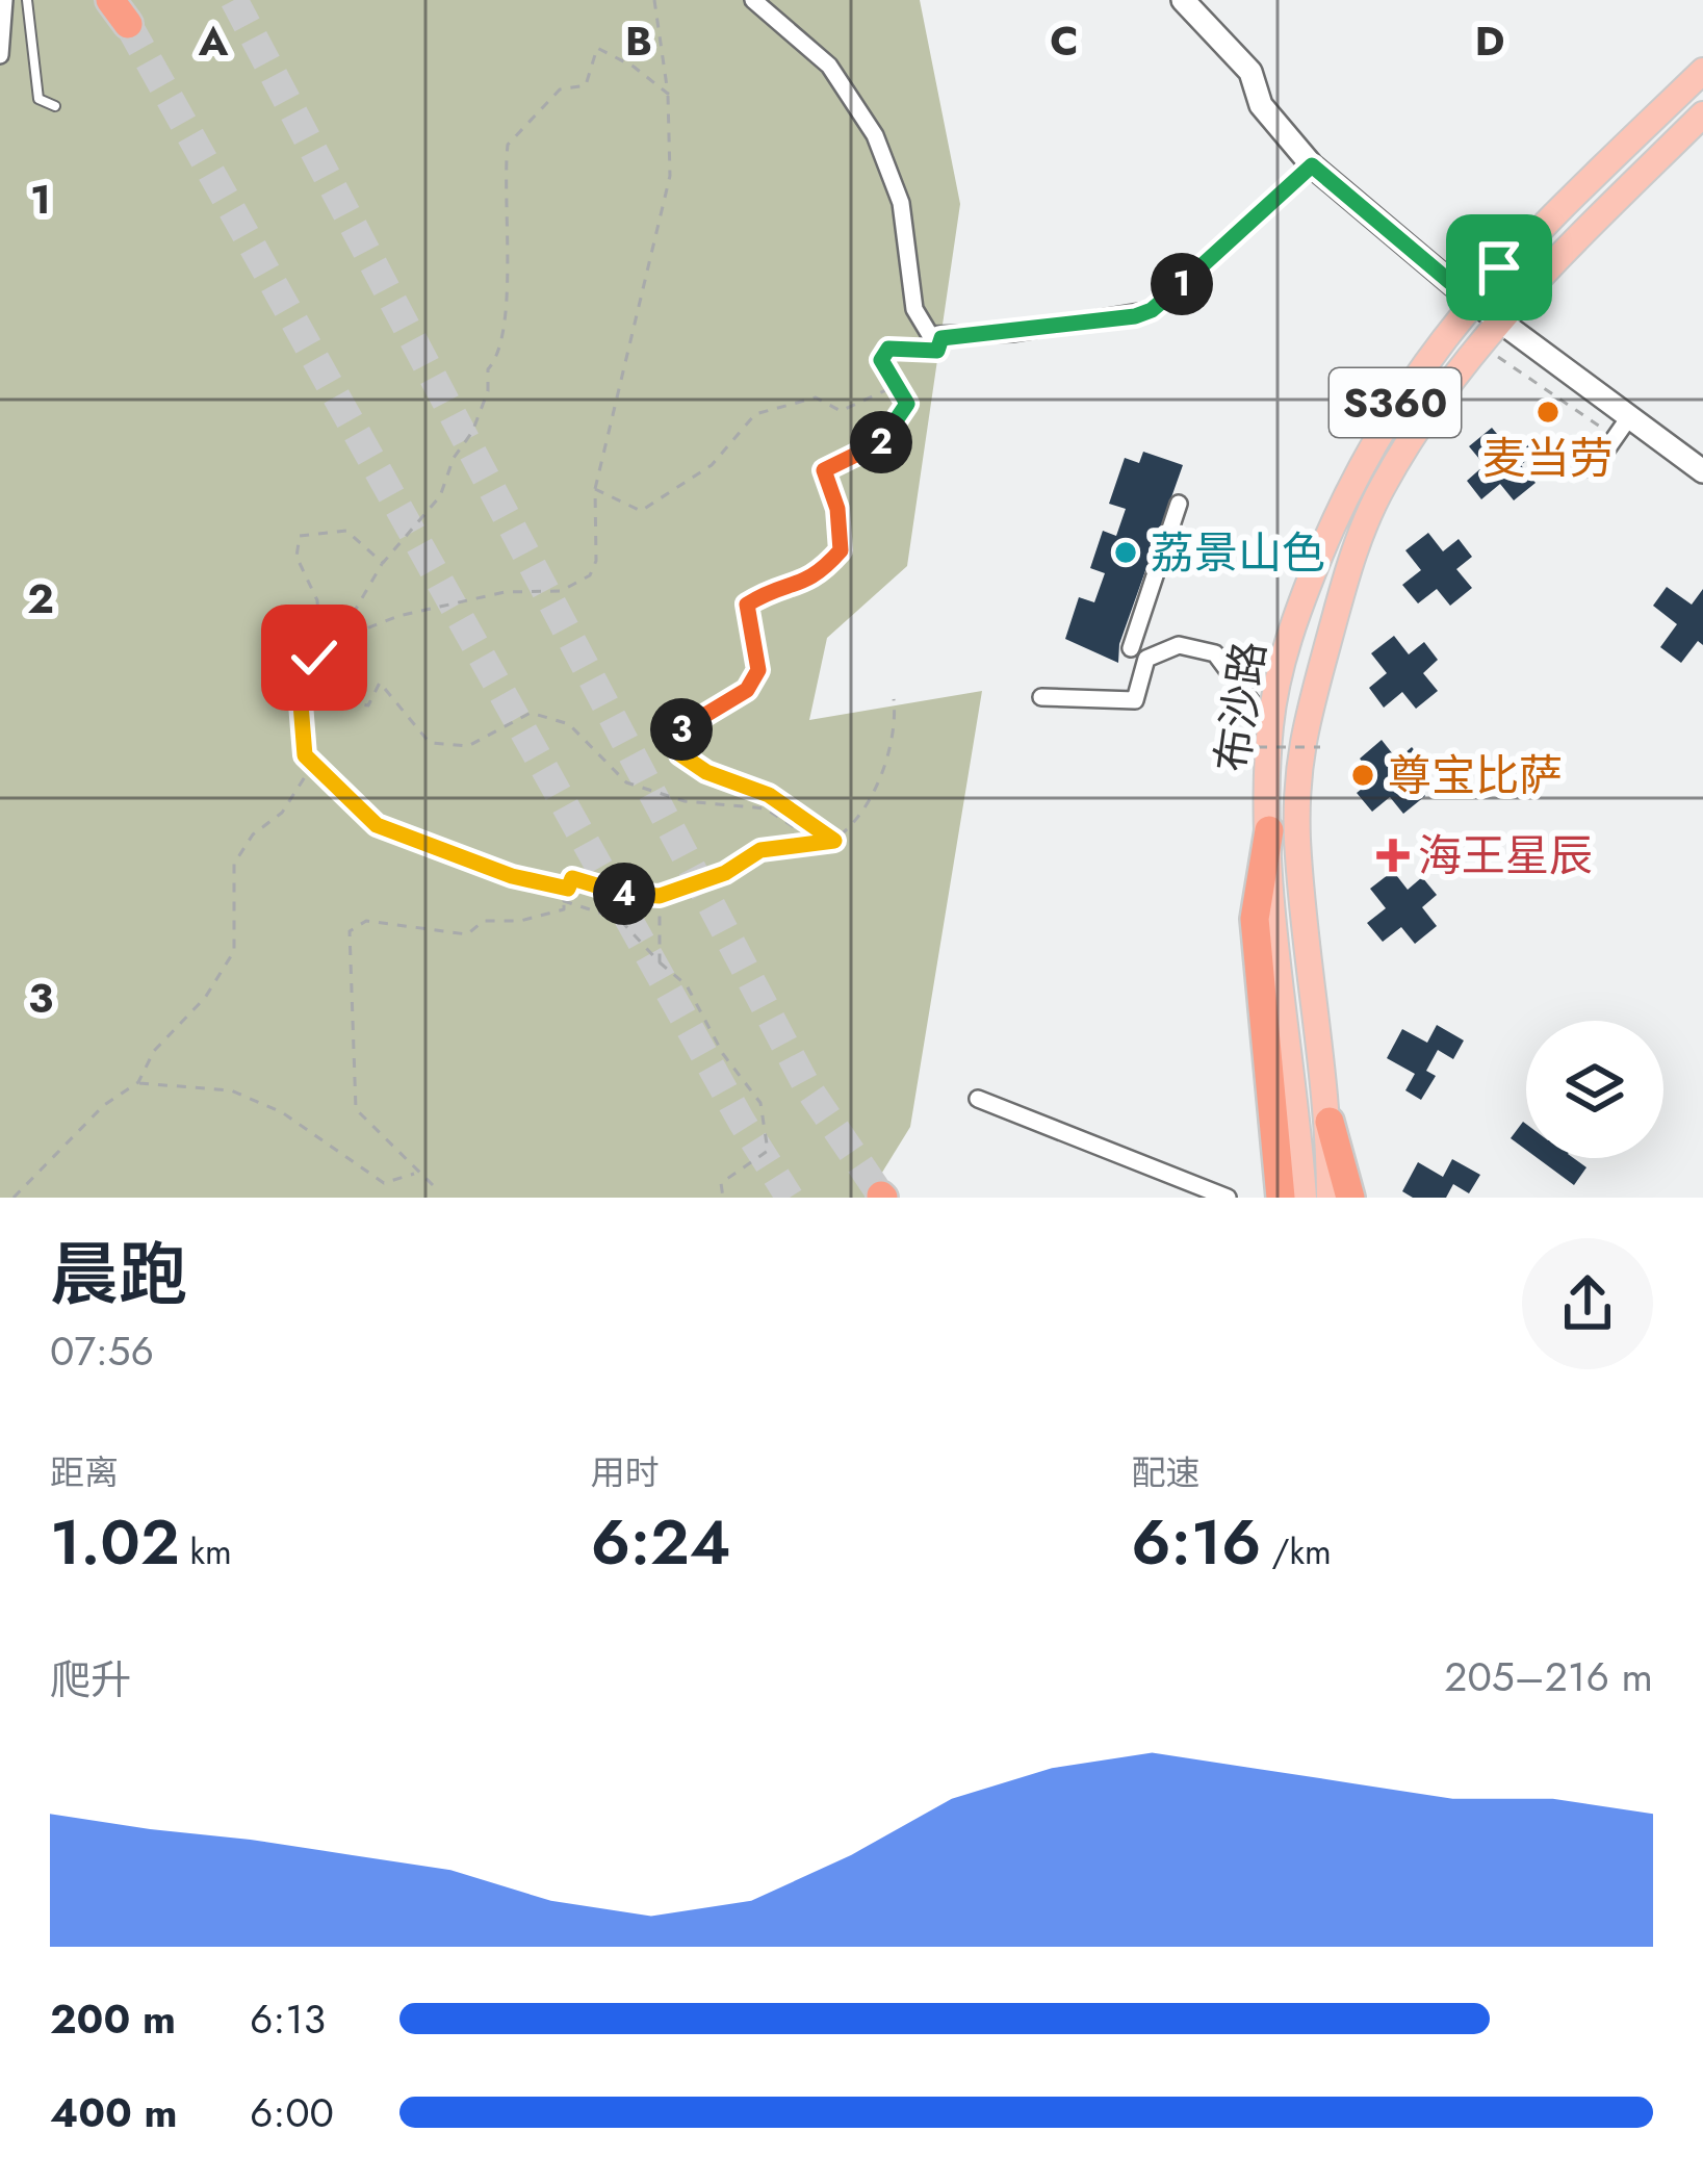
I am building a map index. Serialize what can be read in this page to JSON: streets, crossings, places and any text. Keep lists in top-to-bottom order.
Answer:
{
  "streets": {
    "main road": ["S360", "布沙路"]
  },
  "places": {
    "other": ["麦当劳", "荔景山色", "尊宝比萨"],
    "health": ["海王星辰"]
  },
  "page": {
    "pins": [
      "1",
      "2",
      "3",
      "4"
    ],
    "heading": ["晨跑", "07:56"],
    "stats": [
      ["距离", "1.02 km"],
      ["用时", "6:24"],
      ["配速", "6:16 /km"]
    ],
    "chart": ["爬升", "205–216 m"],
    "list": [
      {
        "name": "200 m",
        "note": "6:13"
      },
      {
        "name": "400 m",
        "note": "6:00"
      }
    ]
  },
  "grid": {
    "columns": [
      "A",
      "B",
      "C",
      "D"
    ],
    "rows": ["1", "2", "3"]
  }
}
